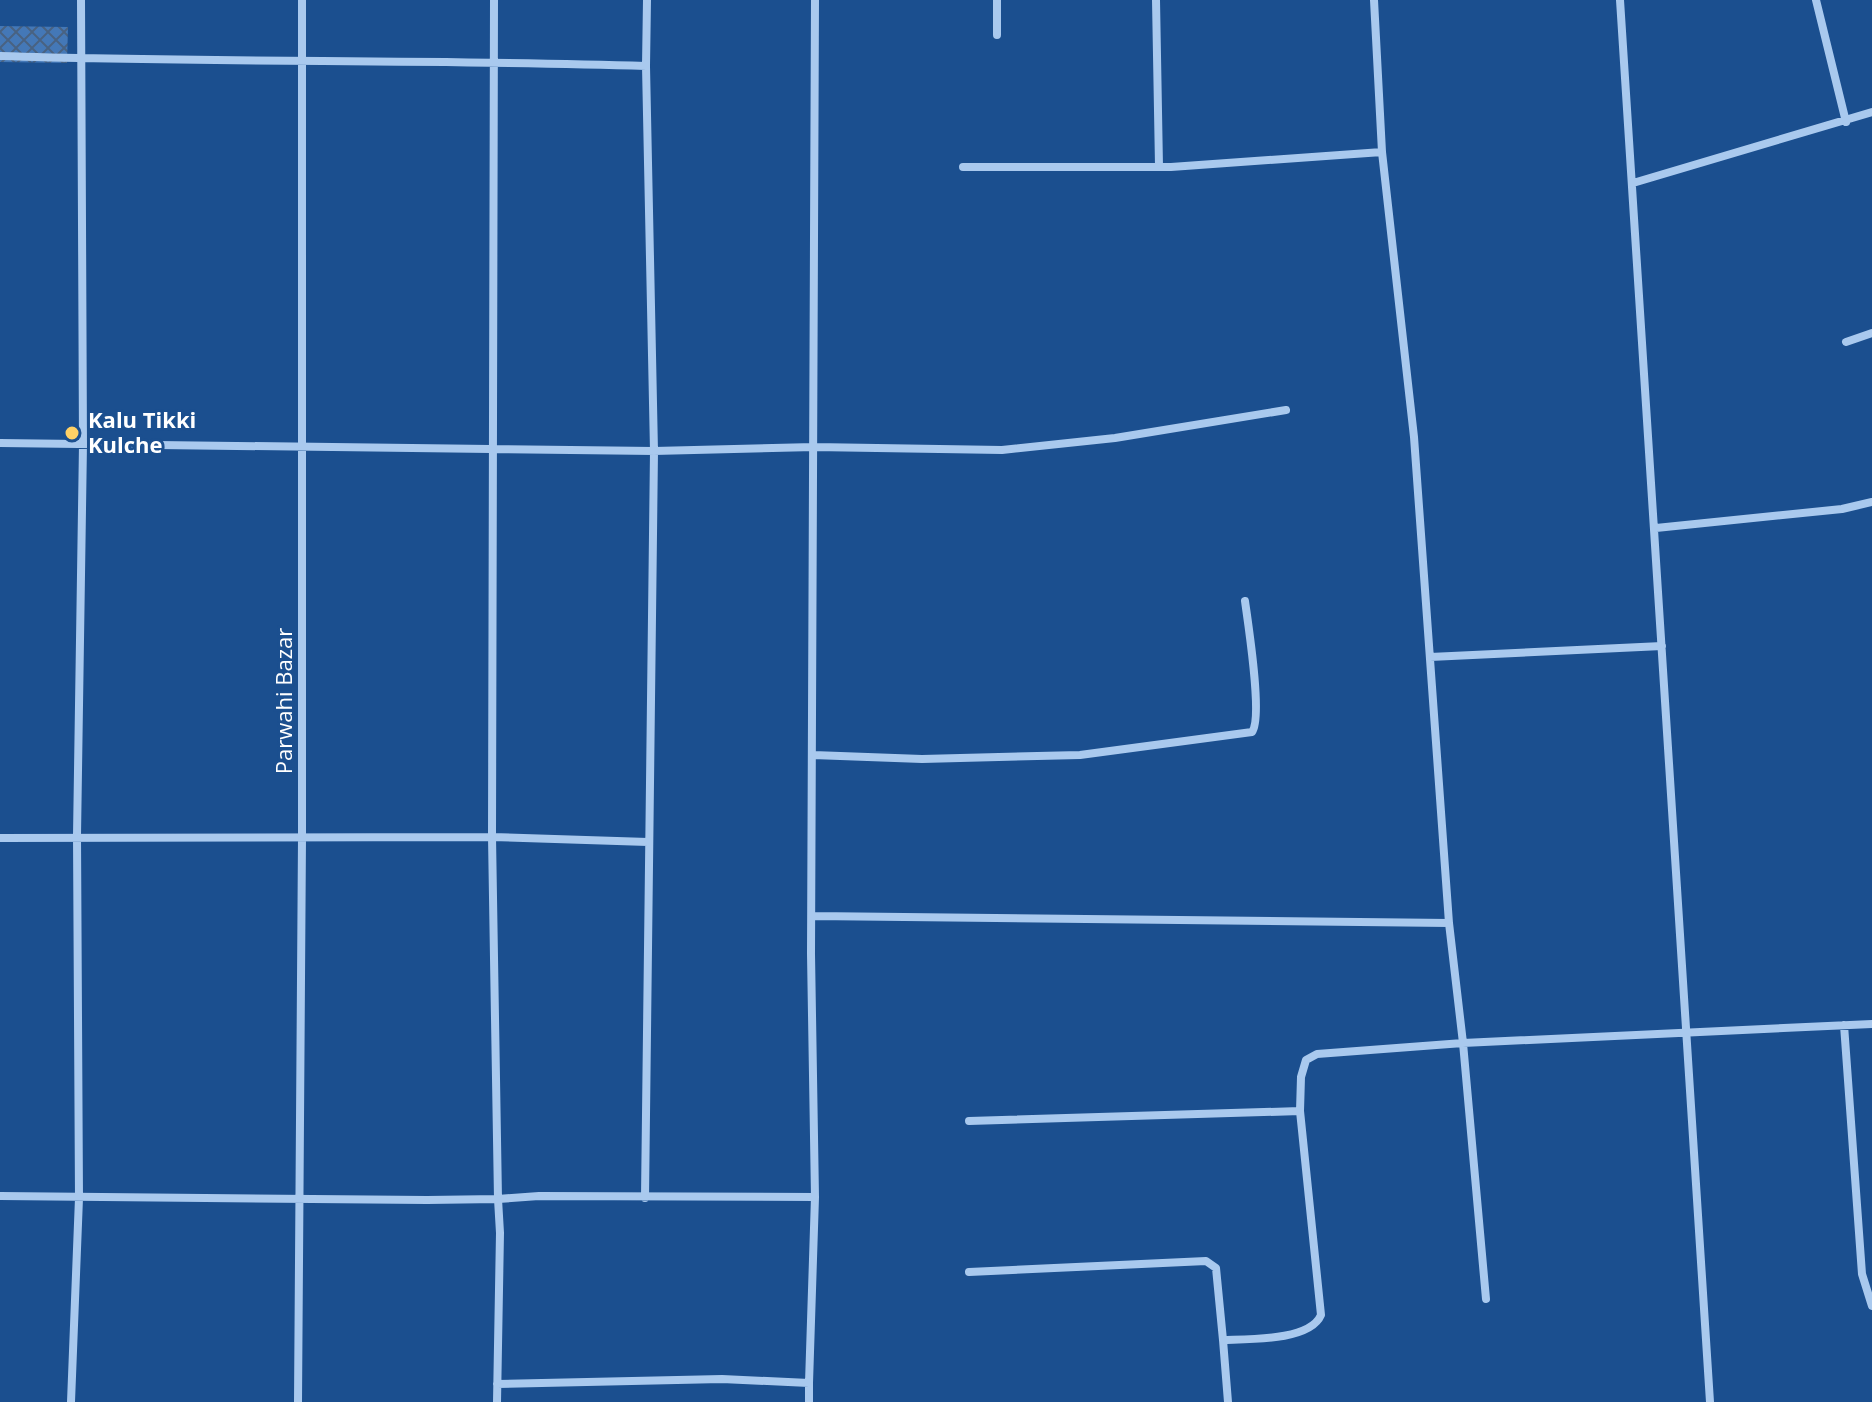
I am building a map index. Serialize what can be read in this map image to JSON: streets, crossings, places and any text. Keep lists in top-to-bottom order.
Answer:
{
  "streets": {
    "street": ["Parwahi Bazar"]
  },
  "places": ["Kalu Tikki Kulche"]
}
